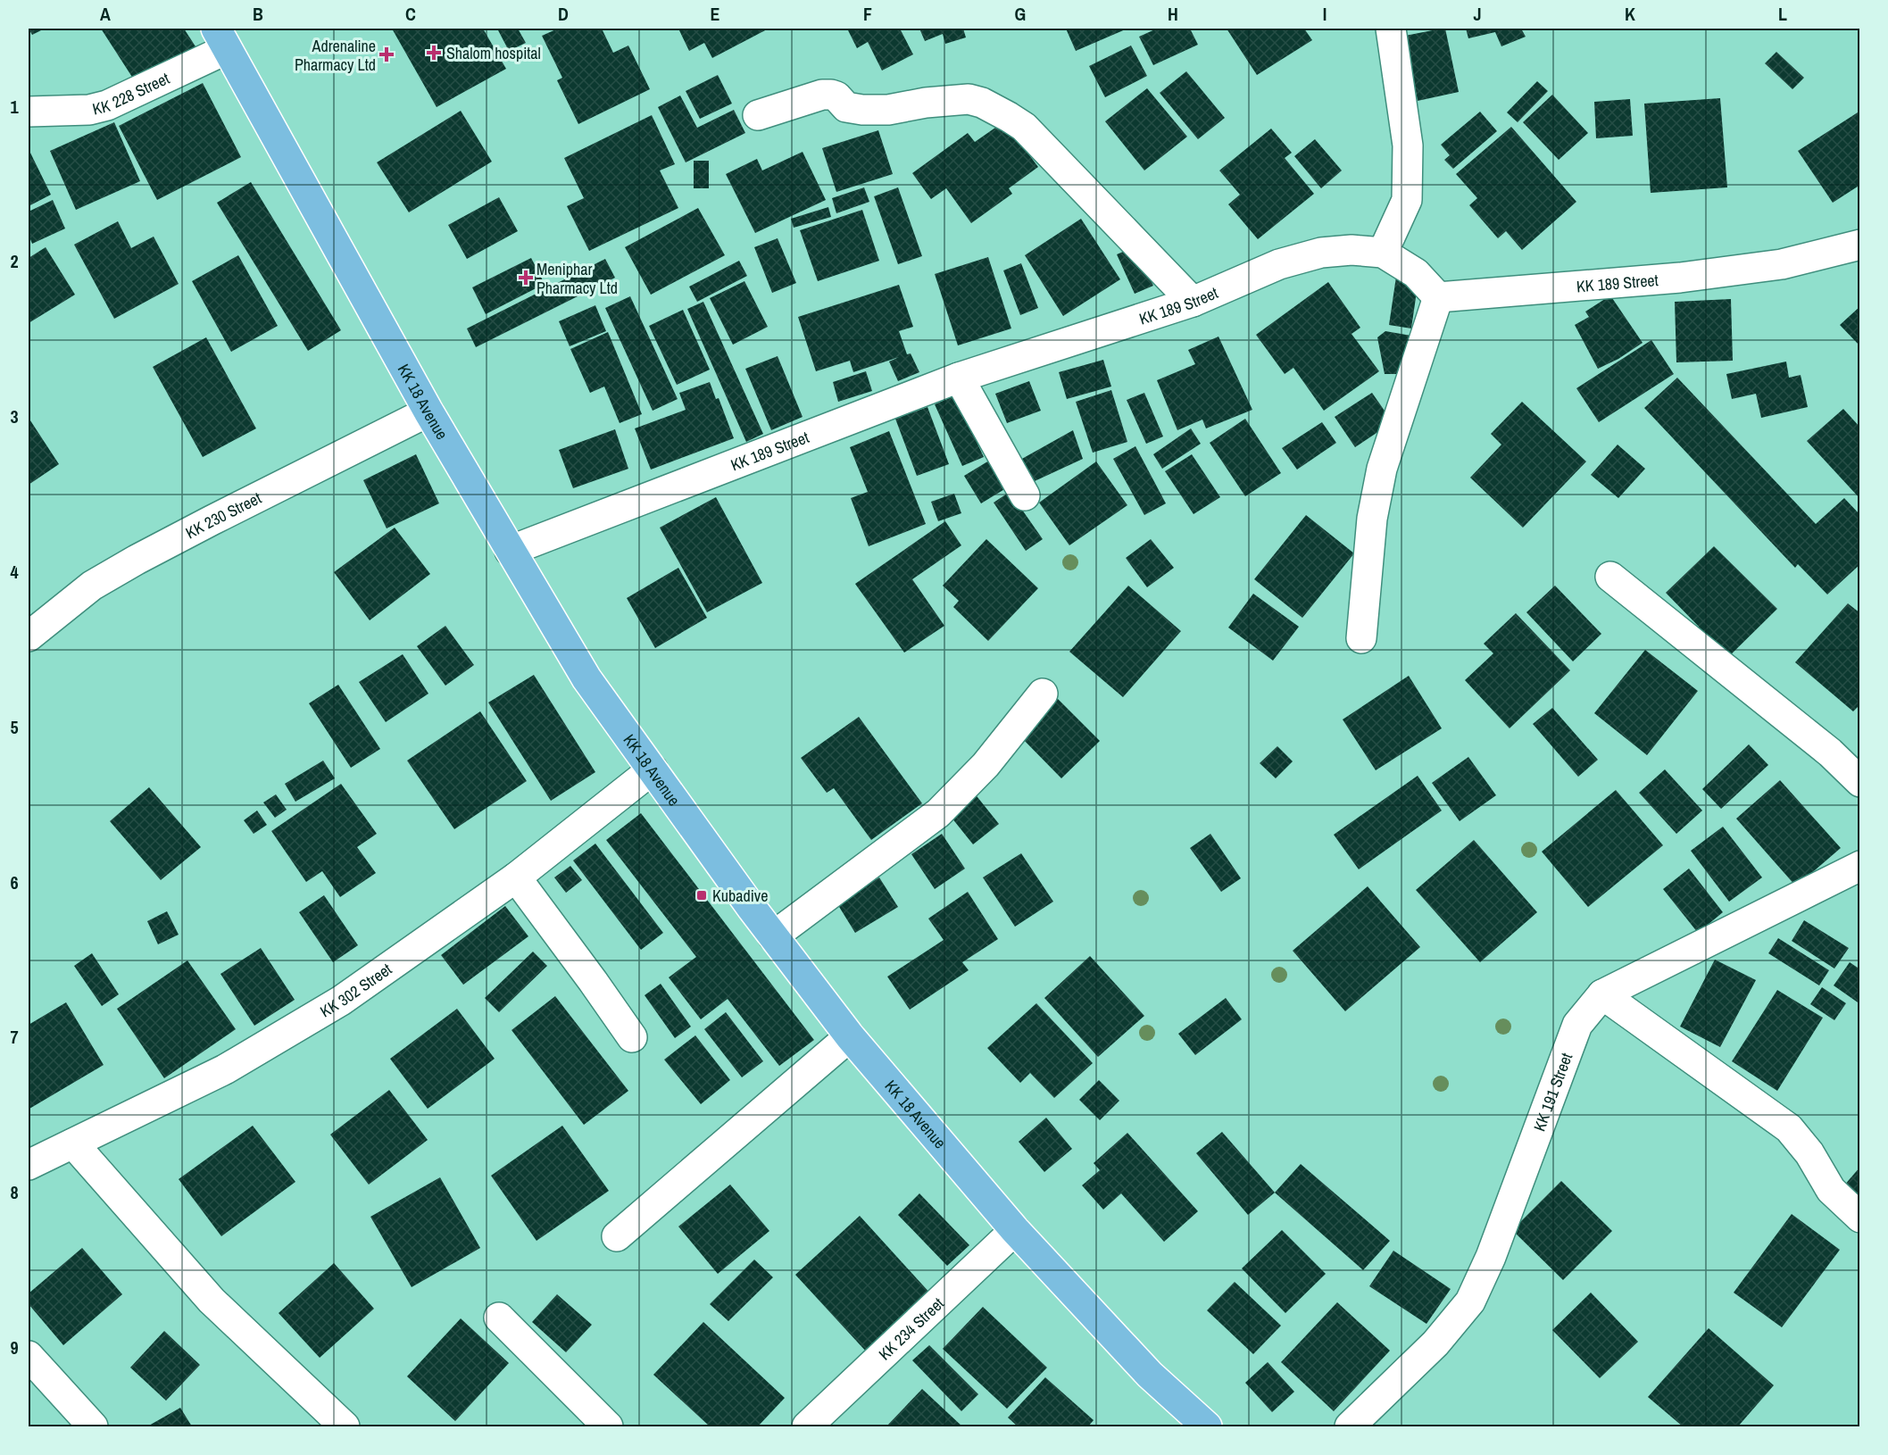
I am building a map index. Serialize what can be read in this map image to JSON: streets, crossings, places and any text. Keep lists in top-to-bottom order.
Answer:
{
  "streets": {
    "main road": ["KK 18 Avenue"],
    "street": [
      "KK 228 Street",
      "KK 189 Street",
      "KK 230 Street",
      "KK 302 Street",
      "KK 191 Street",
      "KK 234 Street"
    ]
  },
  "crossings": [
    ["KK 228 Street", "KK 18 Avenue"],
    ["KK 189 Street", "KK 18 Avenue"],
    ["KK 18 Avenue", "KK 230 Street"],
    ["KK 18 Avenue", "KK 302 Street"],
    ["KK 18 Avenue", "KK 234 Street"]
  ],
  "places": {
    "health": ["Shalom hospital", "Adrenaline Pharmacy Ltd", "Meniphar Pharmacy Ltd"],
    "transit": ["Kubadive"]
  },
  "grid": {
    "columns": [
      "A",
      "B",
      "C",
      "D",
      "E",
      "F",
      "G",
      "H",
      "I",
      "J",
      "K",
      "L"
    ],
    "rows": [
      "1",
      "2",
      "3",
      "4",
      "5",
      "6",
      "7",
      "8",
      "9"
    ]
  }
}
